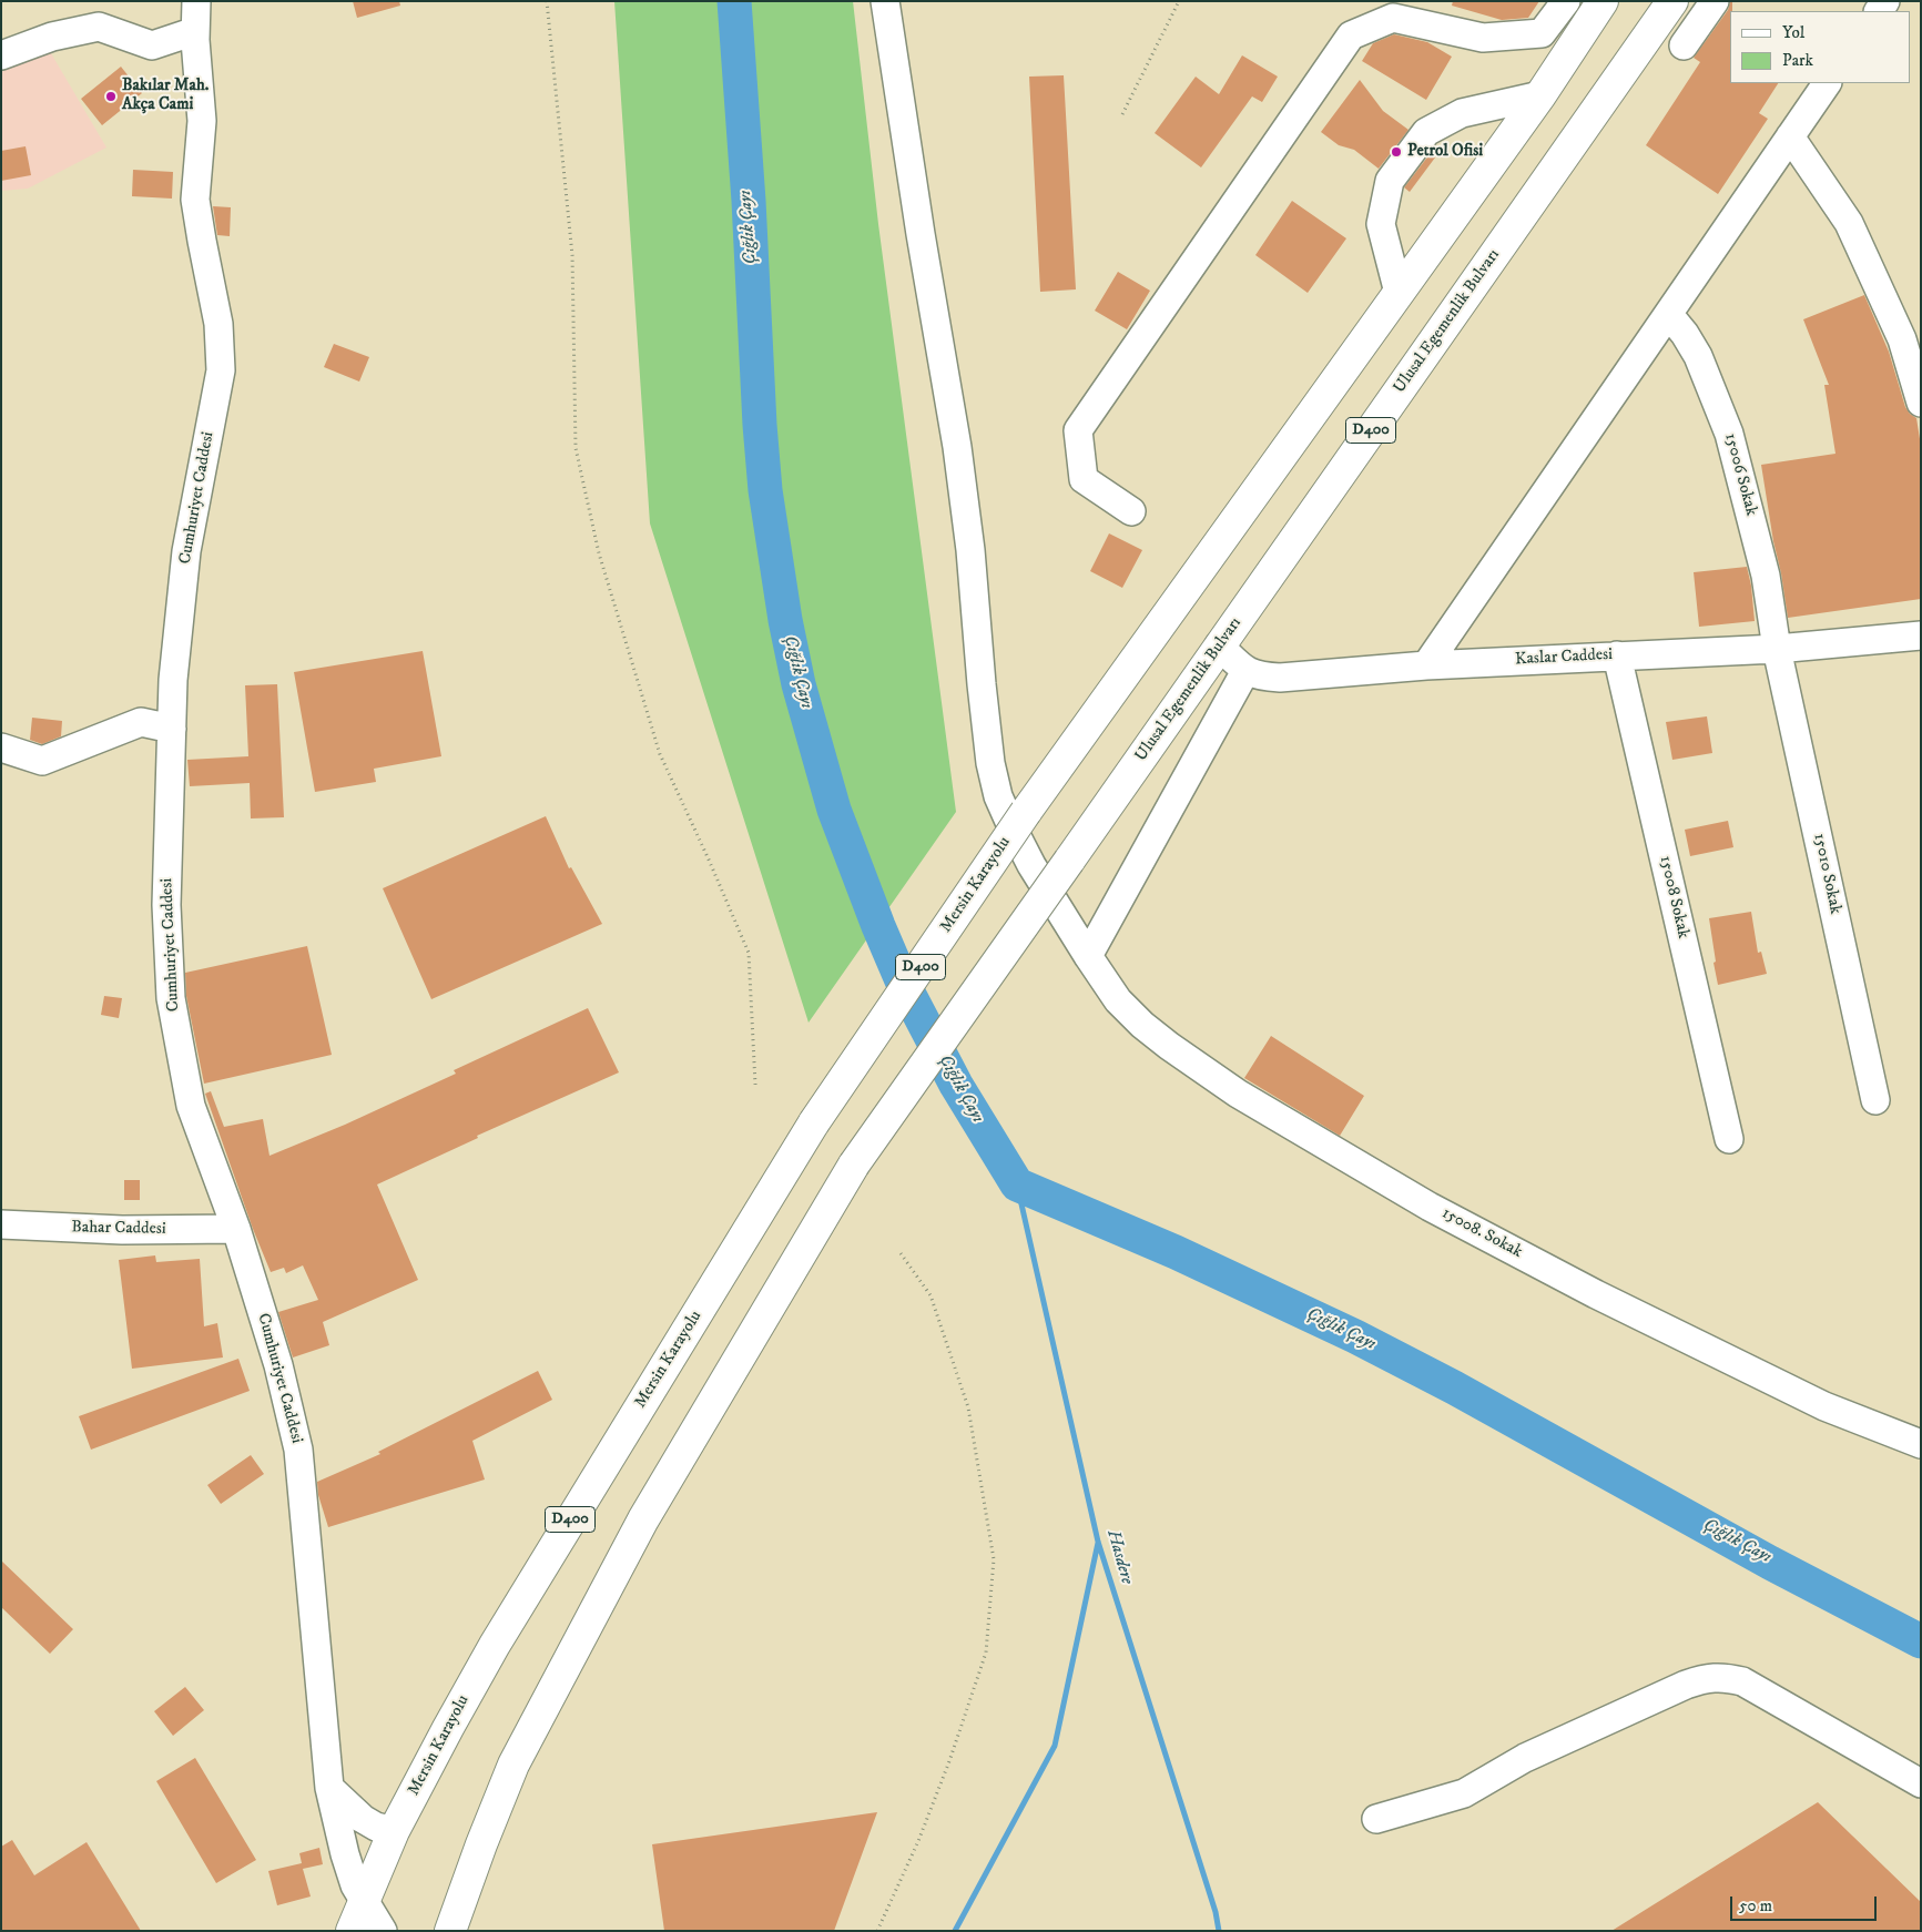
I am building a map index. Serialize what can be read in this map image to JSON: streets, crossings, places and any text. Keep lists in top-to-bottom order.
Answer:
{
  "streets": {
    "highway": ["Ulusal Egemenlik Bulvarı", "D400", "Mersin Karayolu"],
    "street": [
      "15006 Sokak",
      "Cumhuriyet Caddesi",
      "Kaslar Caddesi",
      "15010 Sokak",
      "15008 Sokak",
      "Bahar Caddesi",
      "15008. Sokak"
    ]
  },
  "crossings": [
    ["Ulusal Egemenlik Bulvarı", "Kaslar Caddesi"],
    ["D400", "Mersin Karayolu"],
    ["15006 Sokak", "Kaslar Caddesi"],
    ["15006 Sokak", "15010 Sokak"],
    ["Cumhuriyet Caddesi", "Mersin Karayolu"],
    ["Cumhuriyet Caddesi", "Bahar Caddesi"],
    ["Kaslar Caddesi", "15010 Sokak"],
    ["Kaslar Caddesi", "15008 Sokak"]
  ],
  "water": ["Çığlık Çayı", "Hasdere"],
  "places": ["Bakılar Mah. Akça Cami", "Petrol Ofisi"],
  "legend": ["Yol", "Park"],
  "scale_bar": "50 m"
}
